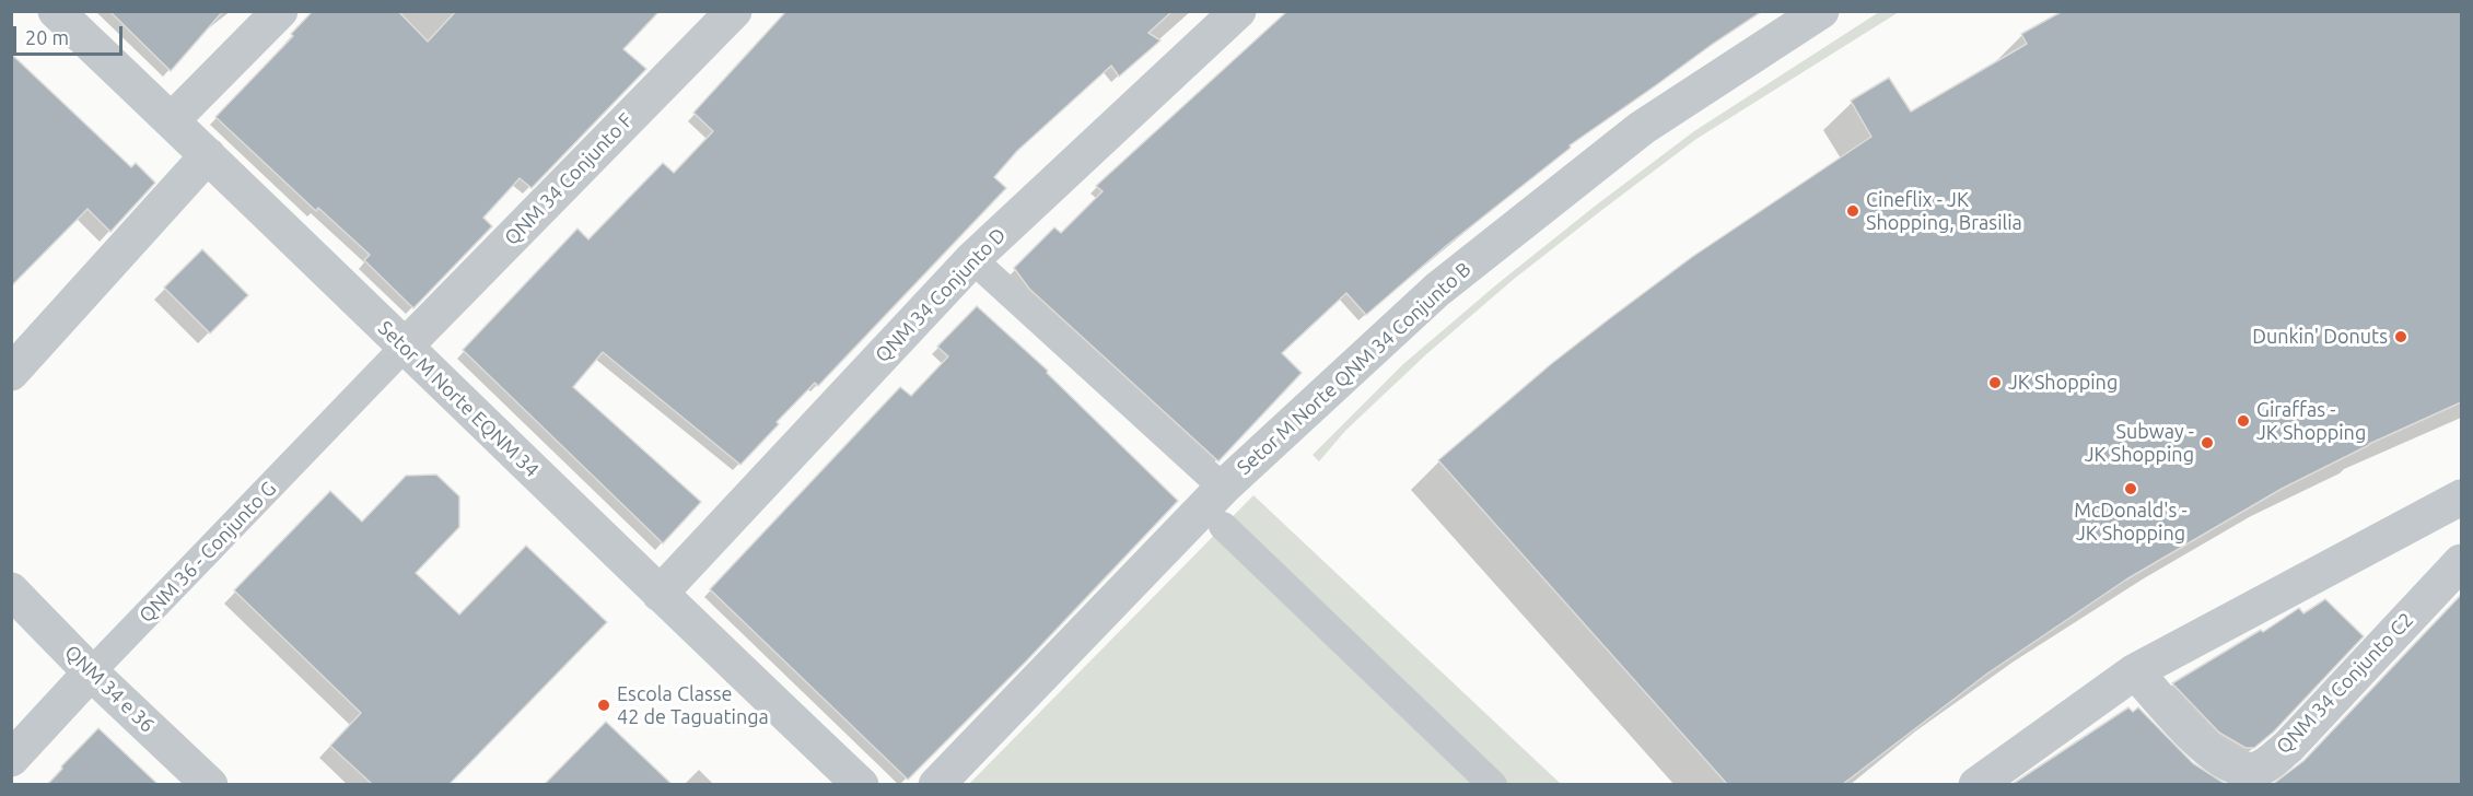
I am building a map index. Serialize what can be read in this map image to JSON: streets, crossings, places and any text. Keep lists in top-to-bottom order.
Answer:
{
  "streets": {
    "street": [
      "QNM 34 Conjunto F",
      "QNM 34 Conjunto D",
      "Setor M Norte QNM 34 Conjunto B",
      "Setor M Norte EQNM 34",
      "QNM 36 - Conjunto G",
      "QNM 34 Conjunto C2",
      "QNM 34 e 36"
    ]
  },
  "crossings": [
    ["QNM 34 Conjunto F", "Setor M Norte EQNM 34"],
    ["QNM 34 Conjunto F", "QNM 36 - Conjunto G"],
    ["QNM 34 Conjunto D", "Setor M Norte EQNM 34"],
    ["Setor M Norte EQNM 34", "QNM 36 - Conjunto G"],
    ["QNM 36 - Conjunto G", "QNM 34 e 36"]
  ],
  "places": [
    "Cineflix - JK Shopping, Brasilia",
    "Dunkin' Donuts",
    "JK Shopping",
    "Giraffas - JK Shopping",
    "Subway - JK Shopping",
    "McDonald's - JK Shopping",
    "Escola Classe 42 de Taguatinga"
  ],
  "scale_bar": "20 m"
}
